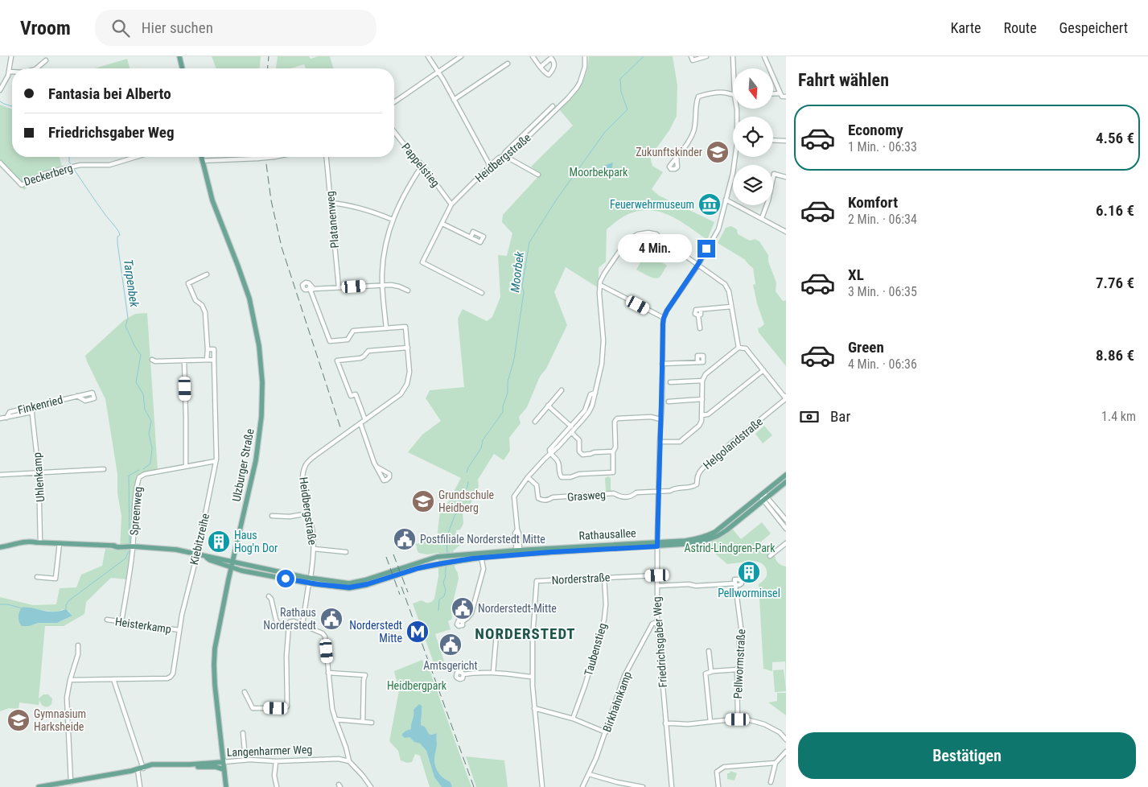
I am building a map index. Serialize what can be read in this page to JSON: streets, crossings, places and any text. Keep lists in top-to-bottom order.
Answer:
{
  "streets": {
    "main road": ["Ulzburger Straße", "Rathausallee", "Langenharmer Weg"],
    "street": [
      "Heidbergstraße",
      "Pappelstieg",
      "Deckerberg",
      "Platanenweg",
      "Finkenried",
      "Helgolandstraße",
      "Uhlenkamp",
      "Grasweg",
      "Spreenweg",
      "Kiebitzreihe",
      "Norderstraße",
      "Heisterkamp",
      "Friedrichsgaber Weg",
      "Taubenstieg",
      "Pellwormstraße",
      "Birkhahnkamp"
    ]
  },
  "crossings": [
    ["Heidbergstraße", "Pappelstieg"],
    ["Heidbergstraße", "Rathausallee"],
    ["Finkenried", "Uhlenkamp"],
    ["Helgolandstraße", "Grasweg"],
    ["Helgolandstraße", "Friedrichsgaber Weg"],
    ["Ulzburger Straße", "Rathausallee"],
    ["Ulzburger Straße", "Langenharmer Weg"],
    ["Uhlenkamp", "Rathausallee"],
    ["Grasweg", "Friedrichsgaber Weg"],
    ["Spreenweg", "Rathausallee"],
    ["Spreenweg", "Kiebitzreihe"],
    ["Spreenweg", "Heisterkamp"],
    ["Rathausallee", "Kiebitzreihe"],
    ["Rathausallee", "Friedrichsgaber Weg"],
    ["Kiebitzreihe", "Heisterkamp"],
    ["Norderstraße", "Friedrichsgaber Weg"],
    ["Norderstraße", "Taubenstieg"],
    ["Friedrichsgaber Weg", "Pellwormstraße"],
    ["Friedrichsgaber Weg", "Birkhahnkamp"]
  ],
  "districts": ["NORDERSTEDT"],
  "water": ["Moorbek", "Tarpenbek"],
  "parks": ["Moorbekpark", "Astrid-Lindgren-Park", "Heidbergpark"],
  "places": {
    "school or university": ["Zukunftskinder", "Grundschule Heidberg", "Gymnasium Harksheide"],
    "museum": ["Feuerwehrmuseum"],
    "public building": [
      "Postfiliale Norderstedt Mitte",
      "Norderstedt-Mitte",
      "Rathaus Norderstedt",
      "Amtsgericht"
    ],
    "building": ["Haus Hog'n Dor", "Pellworminsel"],
    "metro station": ["Norderstedt Mitte"]
  },
  "north": "bottom",
  "page": {
    "header": "Vroom",
    "search": "Hier suchen",
    "nav": ["Karte", "Route", "Gespeichert"],
    "heading": "Fahrt wählen",
    "banner": ["Fantasia bei Alberto", "Friedrichsgaber Weg"],
    "list": [
      {
        "name": "Economy",
        "note": "1 Min. · 06:33",
        "value": "4.56 €"
      },
      {
        "name": "Komfort",
        "note": "2 Min. · 06:34",
        "value": "6.16 €"
      },
      {
        "name": "XL",
        "note": "3 Min. · 06:35",
        "value": "7.76 €"
      },
      {
        "name": "Green",
        "note": "4 Min. · 06:36",
        "value": "8.86 €"
      }
    ],
    "bubble": "4 Min.",
    "pay": ["Bar", "1.4 km"],
    "buttons": "Bestätigen"
  }
}
